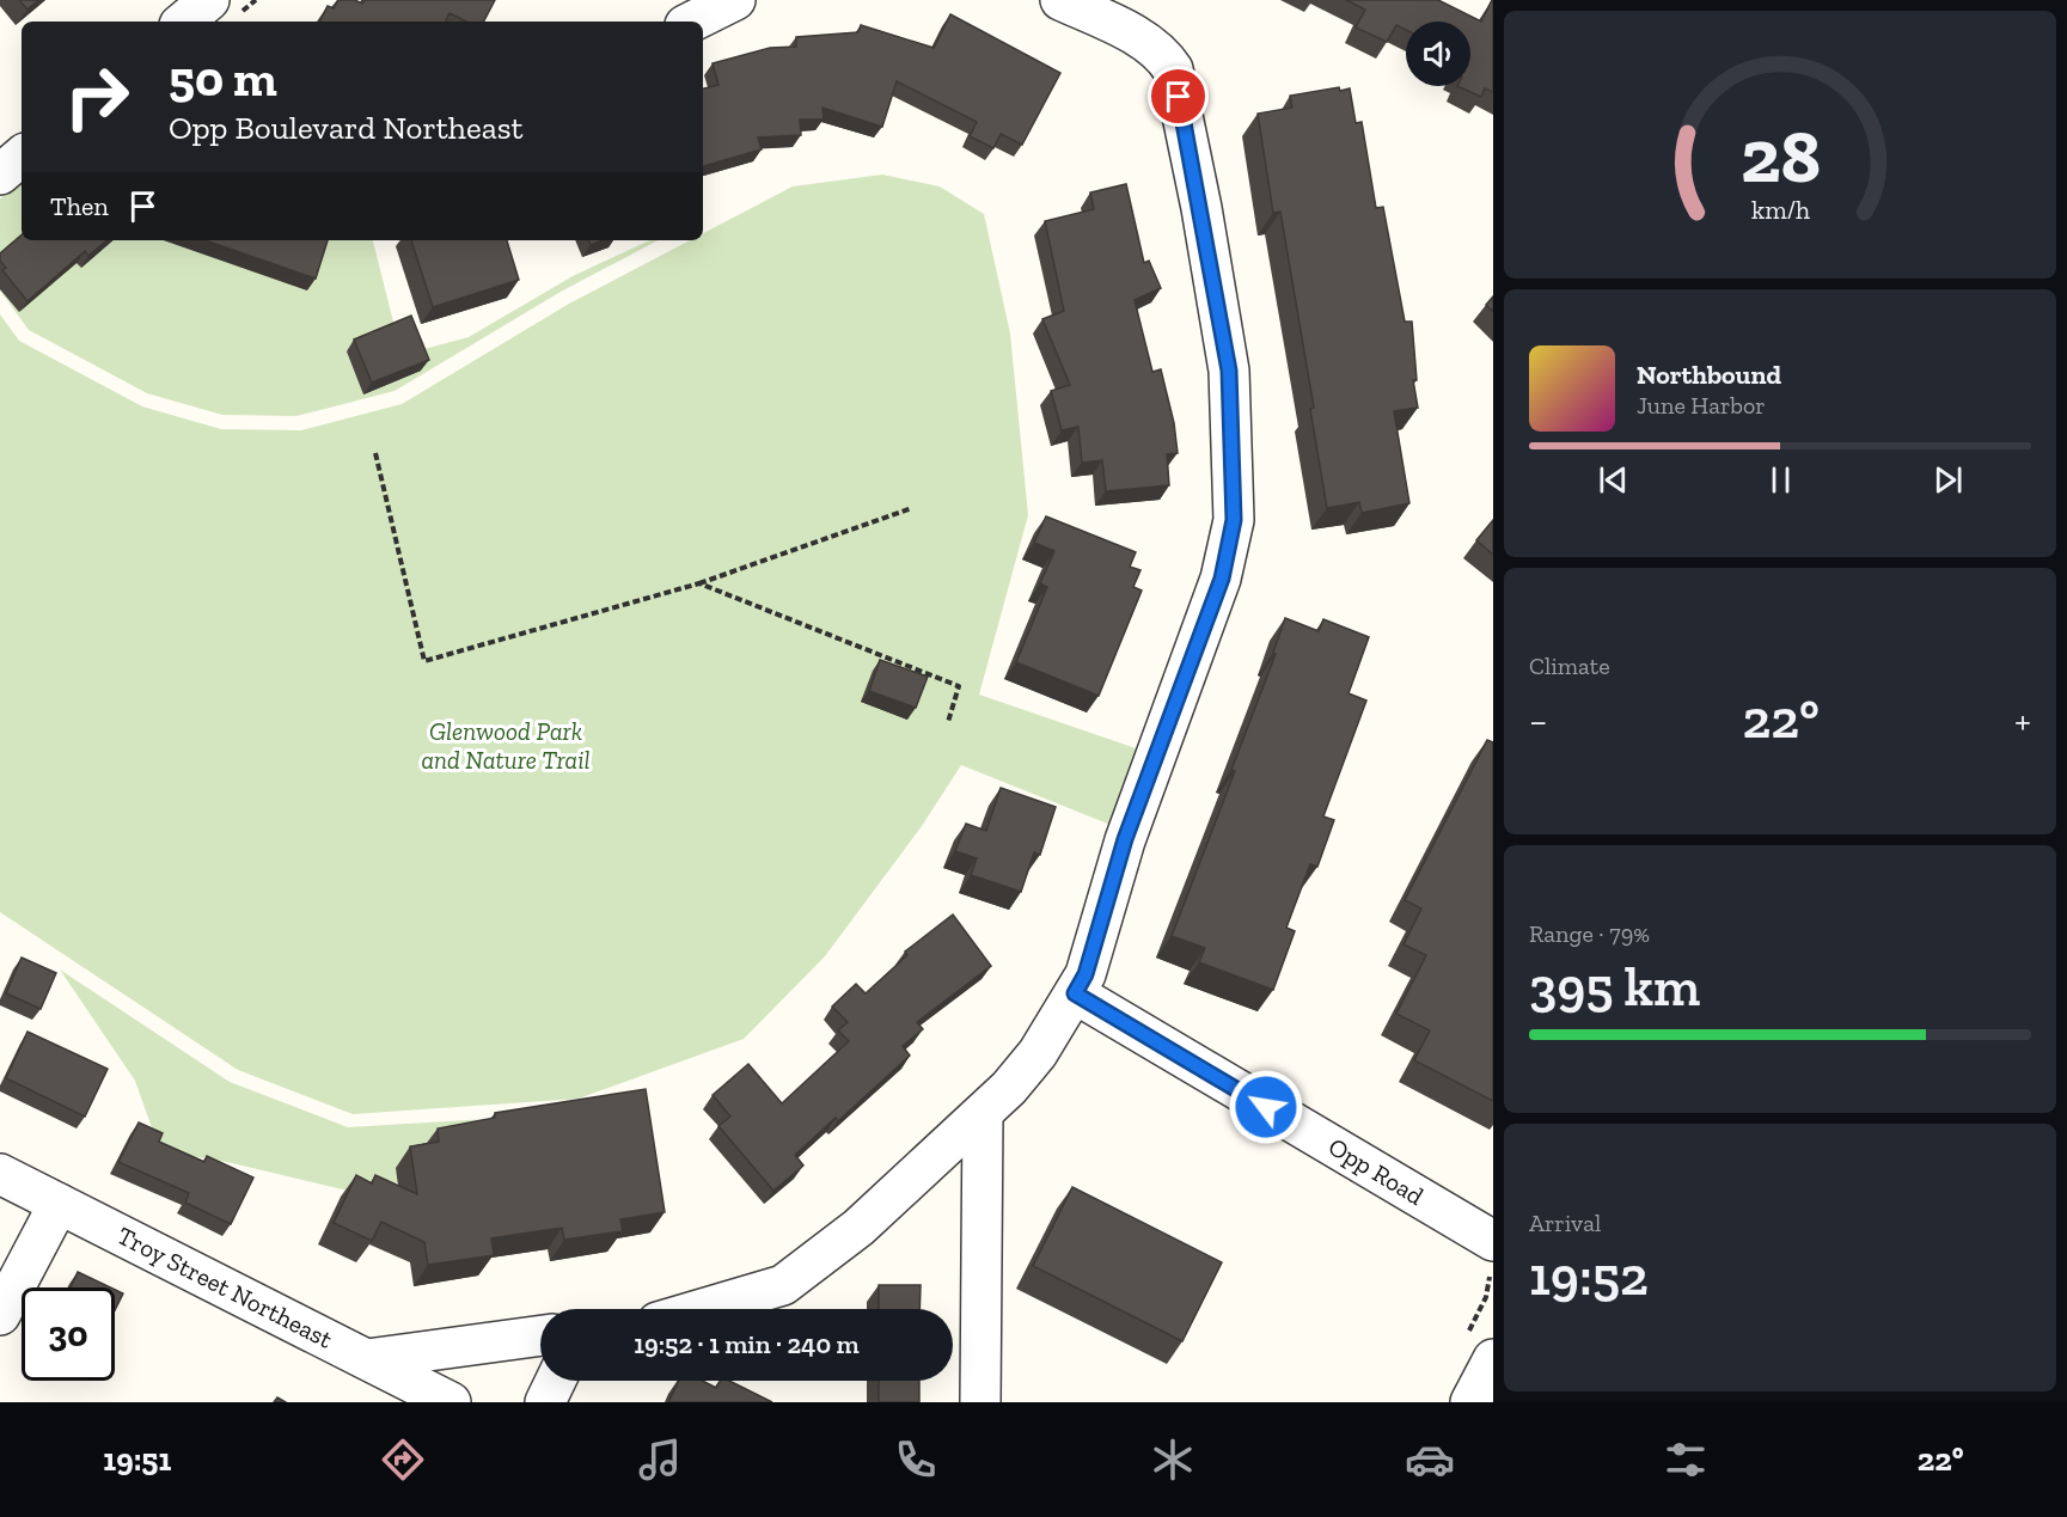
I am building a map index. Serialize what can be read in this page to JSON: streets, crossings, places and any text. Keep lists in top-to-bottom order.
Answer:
{
  "streets": {
    "street": ["Opp Road", "Troy Street Northeast"]
  },
  "parks": ["Glenwood Park and Nature Trail"],
  "page": {
    "turn": ["50 m", "Opp Boulevard Northeast"],
    "then": "Then",
    "song": ["Northbound", "June Harbor"],
    "tile": [
      "Climate",
      ["Range · 79%", "395 km"],
      ["Arrival", "19:52"]
    ],
    "heat": ["−", "22°", "+"],
    "limit": "30",
    "trip": "19:52 · 1 min · 240 m",
    "tabs": ["19:51", "22°"],
    "gauge": ["28", "km/h"]
  }
}
